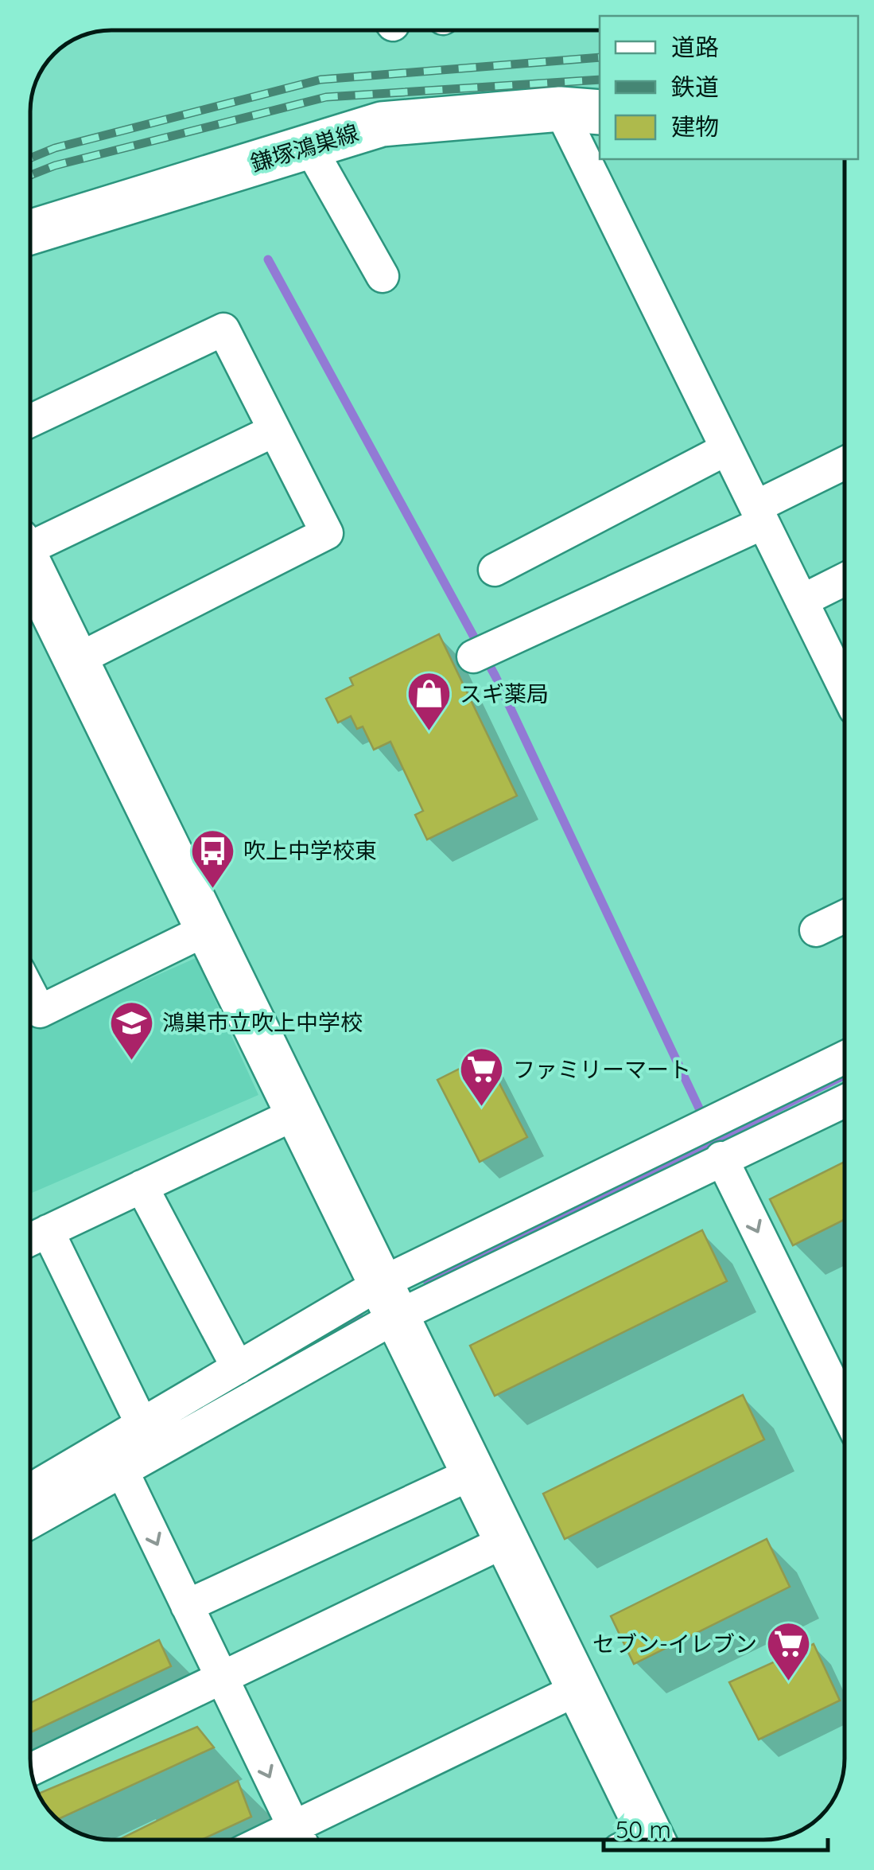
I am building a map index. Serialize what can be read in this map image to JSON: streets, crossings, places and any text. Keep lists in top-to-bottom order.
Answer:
{
  "streets": {
    "street": ["鎌塚鴻巣線"]
  },
  "places": {
    "shop": ["スギ薬局"],
    "bus stop": ["吹上中学校東"],
    "school or university": ["鴻巣市立吹上中学校"],
    "supermarket": ["ファミリーマート", "セブン-イレブン"]
  },
  "legend": ["道路", "鉄道", "建物"],
  "scale_bar": "50 m"
}
